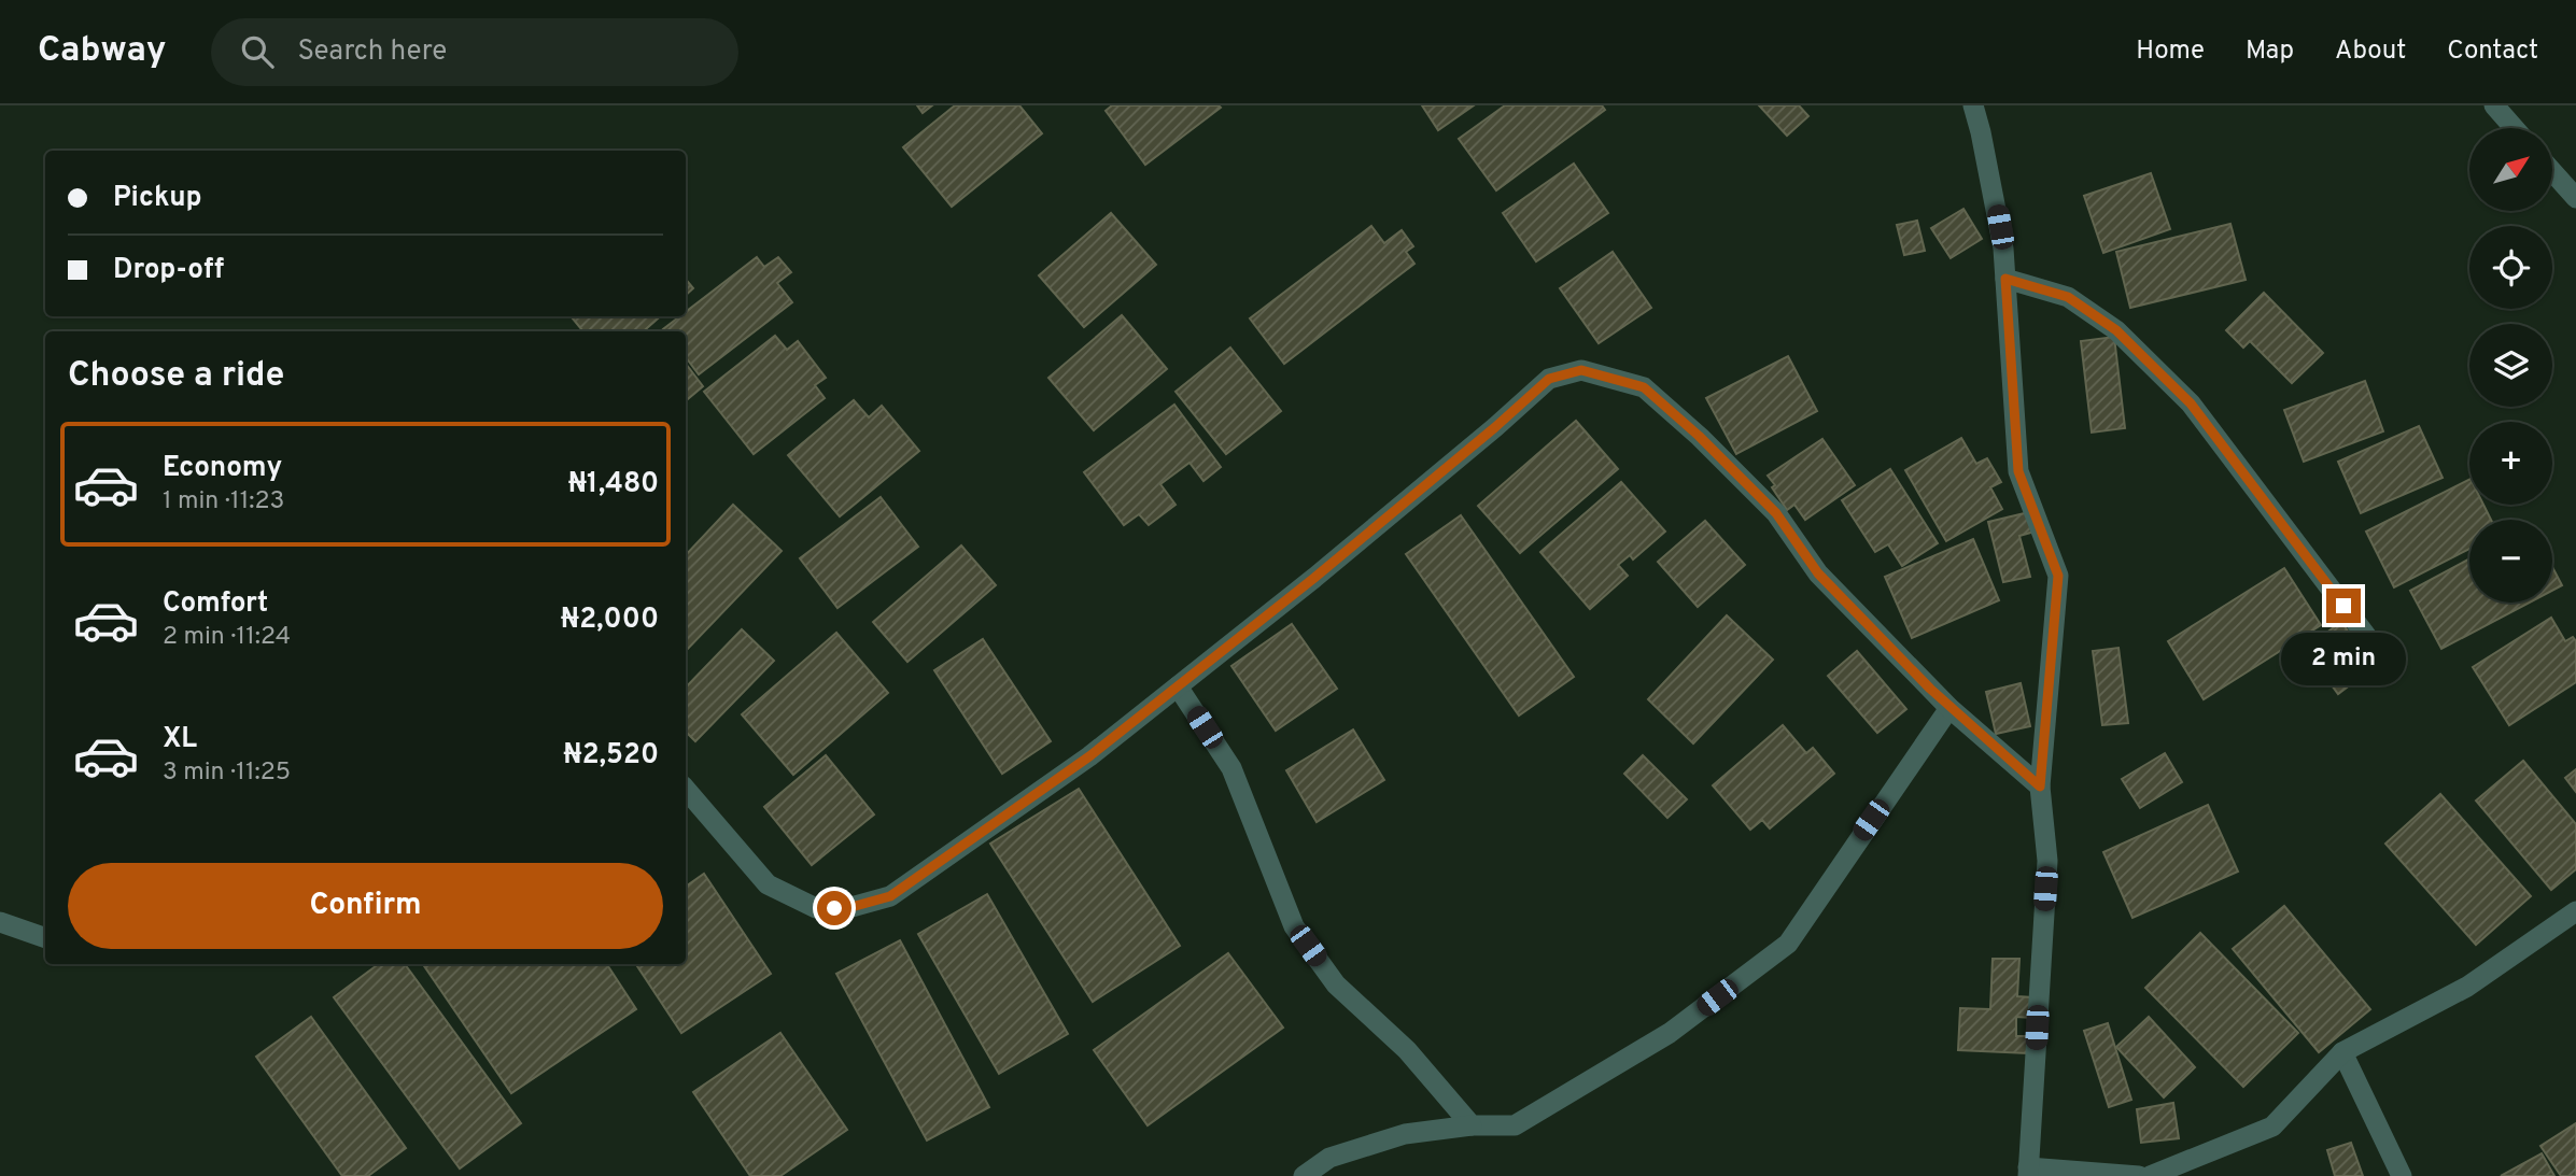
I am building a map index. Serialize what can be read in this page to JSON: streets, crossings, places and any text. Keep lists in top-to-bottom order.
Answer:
{
  "north": "top right",
  "page": {
    "header": "Cabway",
    "search": "Search here",
    "nav": [
      "Home",
      "Map",
      "About",
      "Contact"
    ],
    "map_buttons": ["+", "−"],
    "banner": ["Pickup", "Drop-off"],
    "heading": "Choose a ride",
    "list": [
      {
        "name": "Economy",
        "note": "1 min · 11:23",
        "value": "₦1,480"
      },
      {
        "name": "Comfort",
        "note": "2 min · 11:24",
        "value": "₦2,000"
      },
      {
        "name": "XL",
        "note": "3 min · 11:25",
        "value": "₦2,520"
      }
    ],
    "bubble": "2 min",
    "buttons": "Confirm"
  }
}
